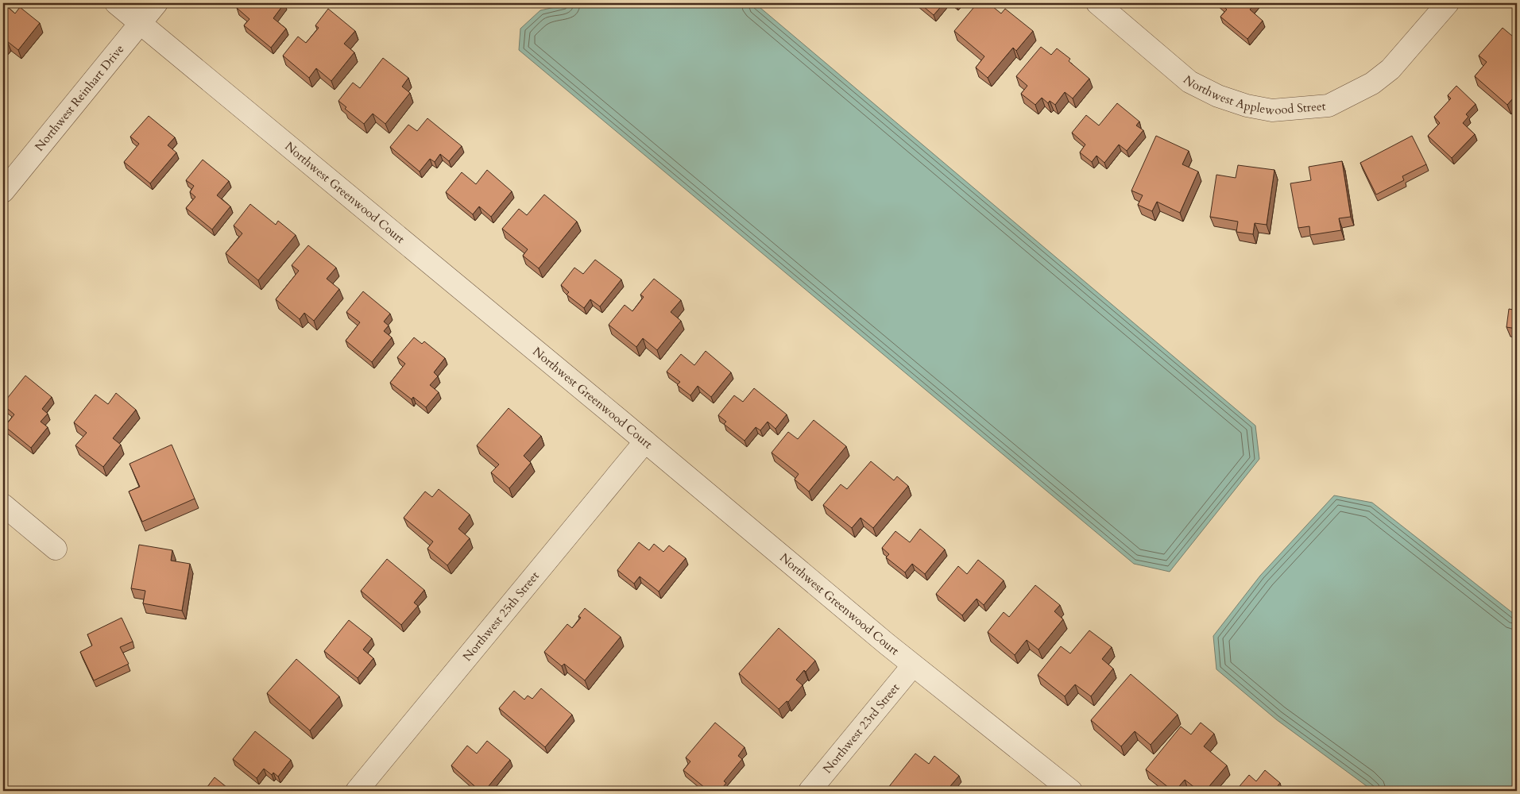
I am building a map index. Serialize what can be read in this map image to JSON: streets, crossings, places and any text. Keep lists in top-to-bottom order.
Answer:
{
  "streets": {
    "street": [
      "Northwest Applewood Street",
      "Northwest Reinhart Drive",
      "Northwest Greenwood Court",
      "Northwest 25th Street",
      "Northwest 23rd Street"
    ]
  },
  "crossings": [
    ["Northwest Reinhart Drive", "Northwest Greenwood Court"],
    ["Northwest Greenwood Court", "Northwest 25th Street"],
    ["Northwest Greenwood Court", "Northwest 23rd Street"]
  ]
}
